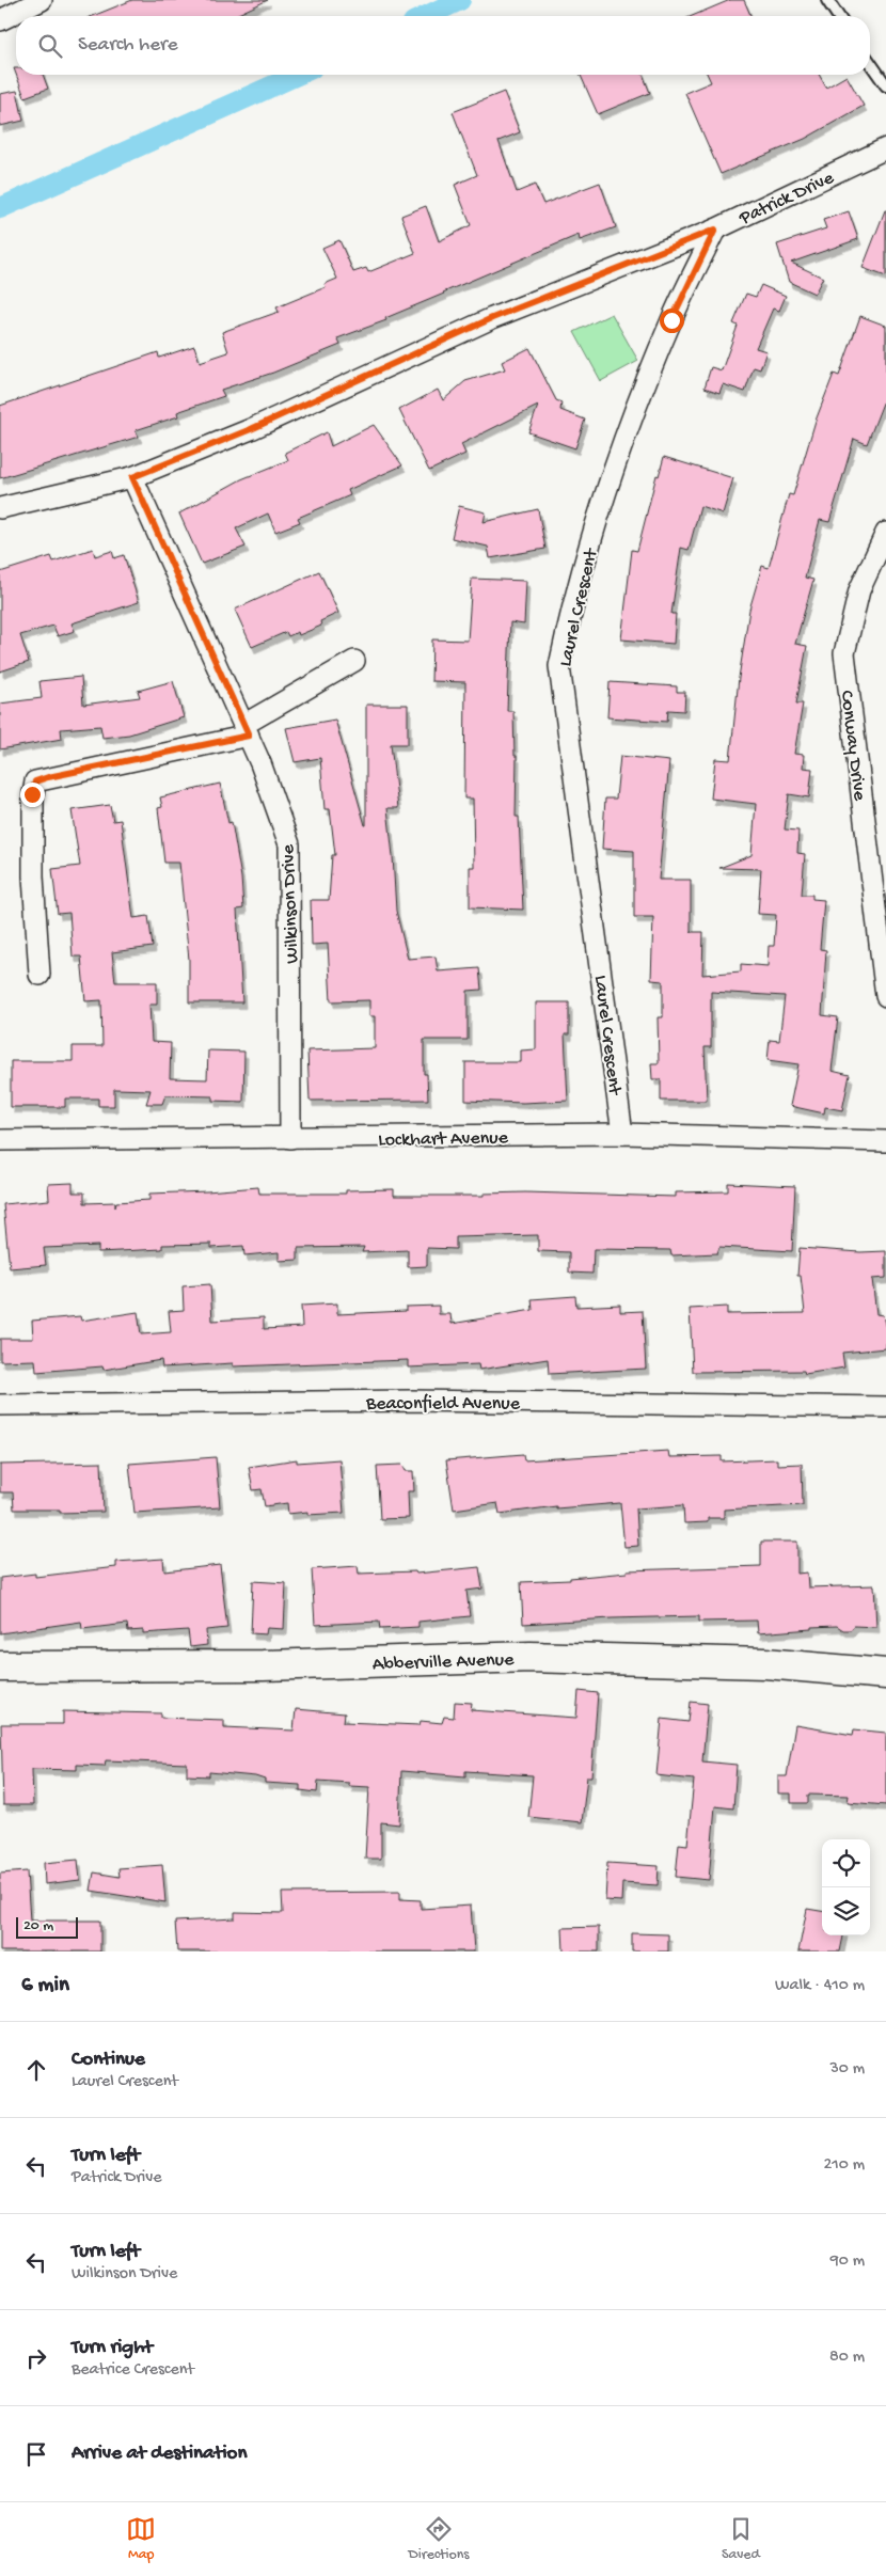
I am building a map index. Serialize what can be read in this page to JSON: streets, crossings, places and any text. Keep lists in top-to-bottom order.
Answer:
{
  "streets": {
    "street": [
      "Patrick Drive",
      "Laurel Crescent",
      "Conway Drive",
      "Wilkinson Drive",
      "Lockhart Avenue",
      "Beaconfield Avenue",
      "Abberville Avenue"
    ]
  },
  "crossings": [
    ["Patrick Drive", "Laurel Crescent"],
    ["Patrick Drive", "Wilkinson Drive"],
    ["Laurel Crescent", "Lockhart Avenue"],
    ["Wilkinson Drive", "Lockhart Avenue"]
  ],
  "scale_bar": "20 m",
  "page": {
    "search": "Search here",
    "scale": "20 m",
    "heading": ["6 min", "Walk · 410 m"],
    "list": [
      ["Continue", "Laurel Crescent", "30 m"],
      ["Turn left", "Patrick Drive", "210 m"],
      ["Turn left", "Wilkinson Drive", "90 m"],
      ["Turn right", "Beatrice Crescent", "80 m"],
      "Arrive at destination"
    ],
    "nav": ["Map", "Directions", "Saved"]
  }
}
